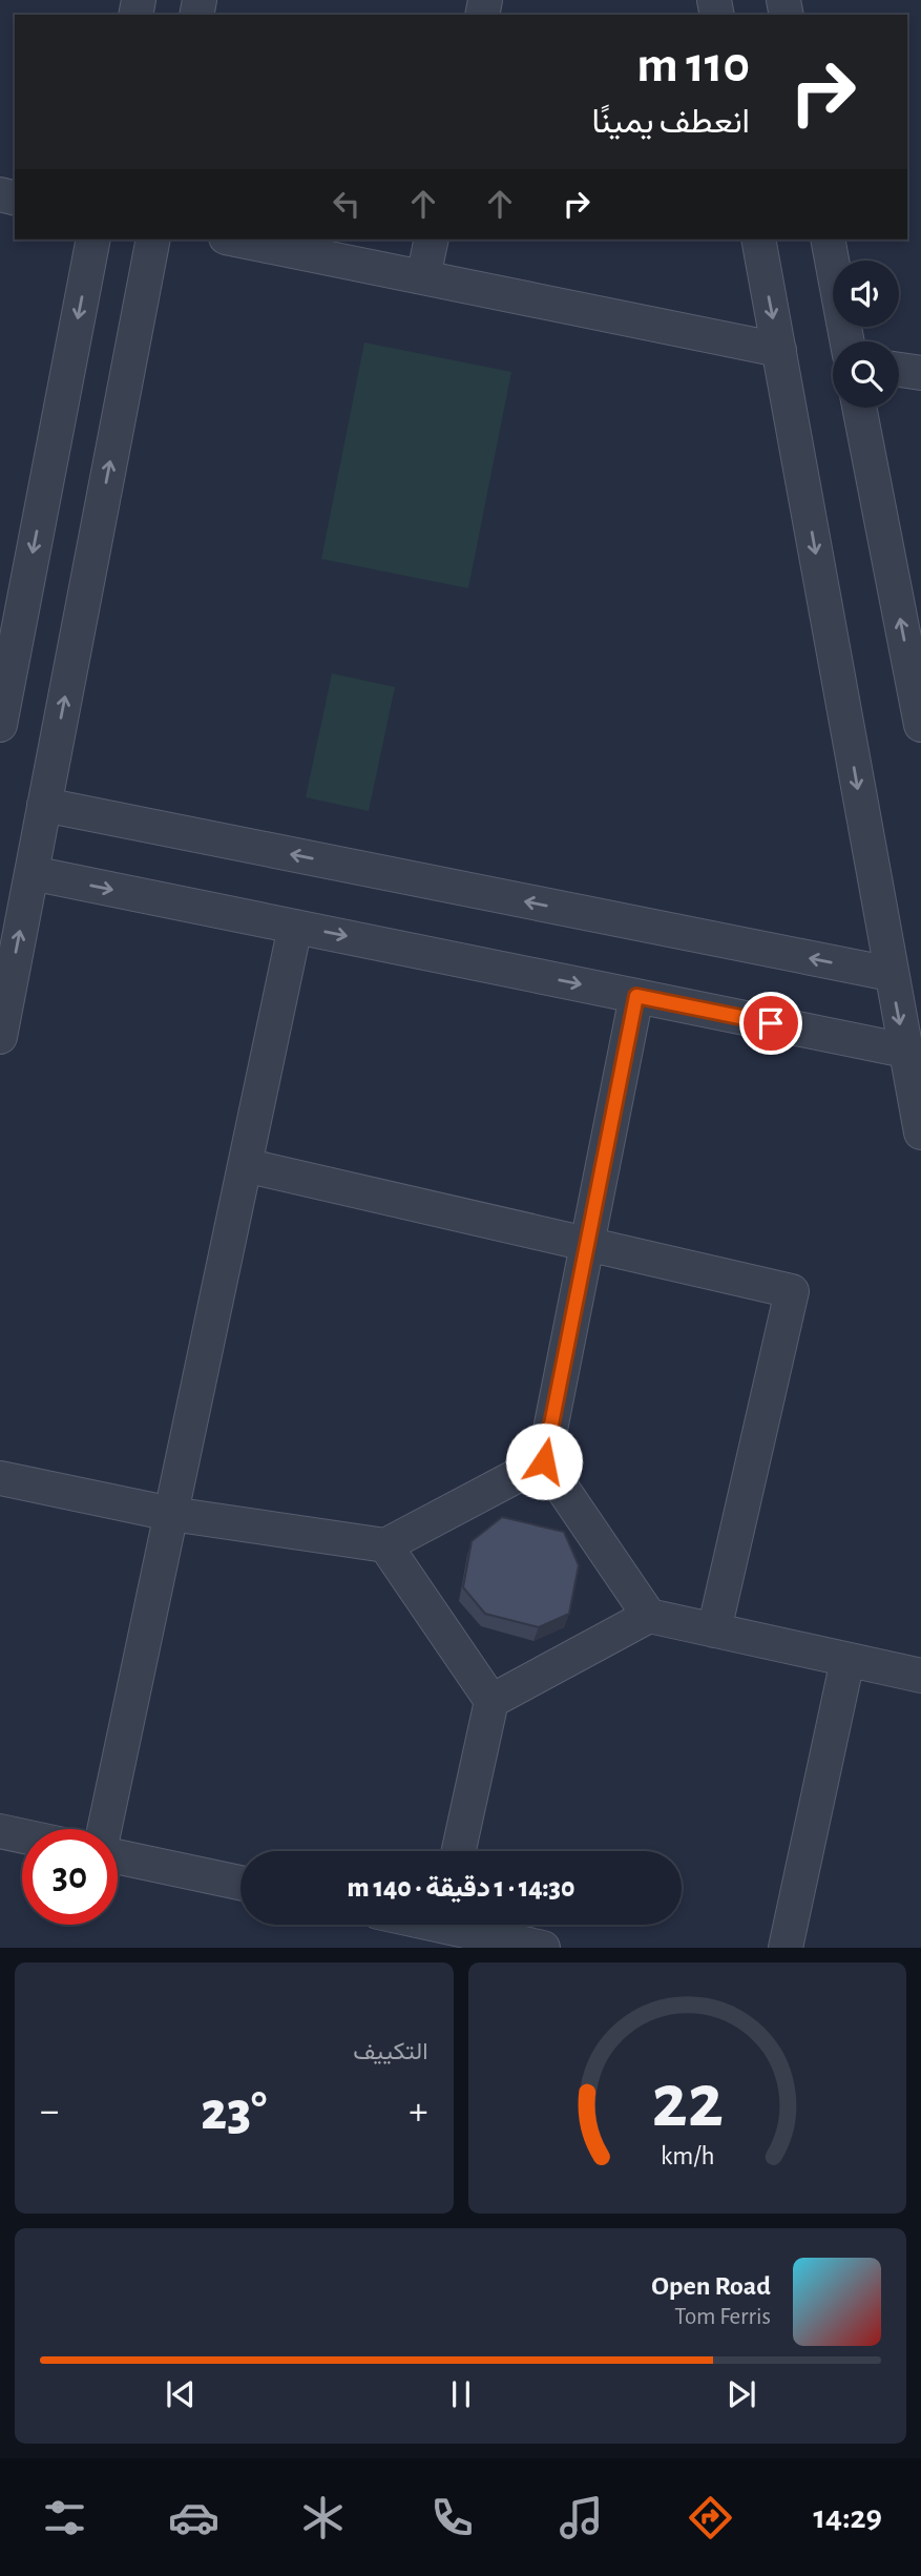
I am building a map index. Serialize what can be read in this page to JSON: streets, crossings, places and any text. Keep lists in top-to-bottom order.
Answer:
{
  "page": {
    "turn": ["110 m", "انعطف يمينًا"],
    "limit": "30",
    "trip": "14:30 · 1 دقيقة · 140 m",
    "tile": "التكييف",
    "heat": ["−", "23°", "+"],
    "song": ["Open Road", "Tom Ferris"],
    "tabs": "14:29",
    "gauge": ["22", "km/h"]
  }
}
